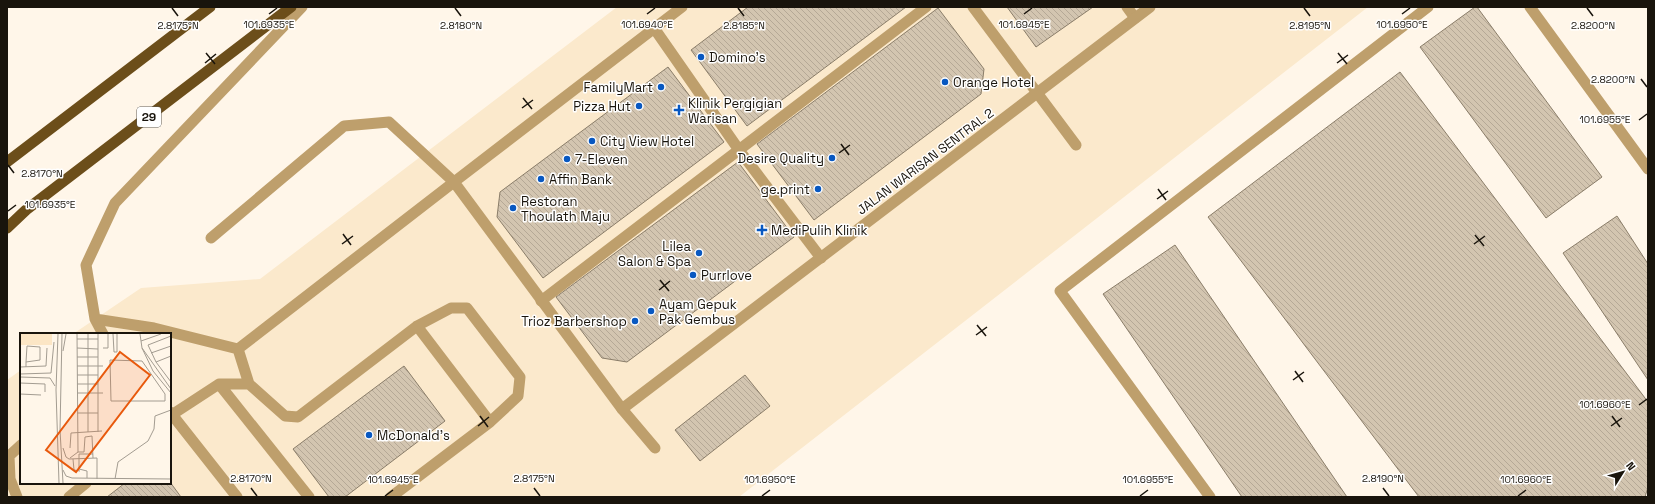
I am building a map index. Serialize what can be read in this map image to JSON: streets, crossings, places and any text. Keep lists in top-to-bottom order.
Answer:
{
  "streets": {
    "highway": ["29"],
    "street": ["JALAN WARISAN SENTRAL 2"]
  },
  "places": {
    "other": [
      "Domino's",
      "Orange Hotel",
      "FamilyMart",
      "Pizza Hut",
      "City View Hotel",
      "Desire Quality",
      "7-Eleven",
      "Affin Bank",
      "ge.print",
      "Restoran Thoulath Maju",
      "Lilea Salon & Spa",
      "Purrlove",
      "Ayam Gepuk Pak Gembus",
      "Trioz Barbershop",
      "McDonald's"
    ],
    "health": ["Klinik Pergigian Warisan", "MediPulih Klinik"]
  },
  "north": "top right",
  "coordinates": [
    "101.6935°E",
    "101.6940°E",
    "101.6945°E",
    "101.6950°E",
    "2.8175°N",
    "2.8180°N",
    "2.8185°N",
    "2.8195°N",
    "2.8200°N",
    "101.6955°E",
    "2.8170°N",
    "101.6960°E",
    "2.8190°N"
  ]
}
